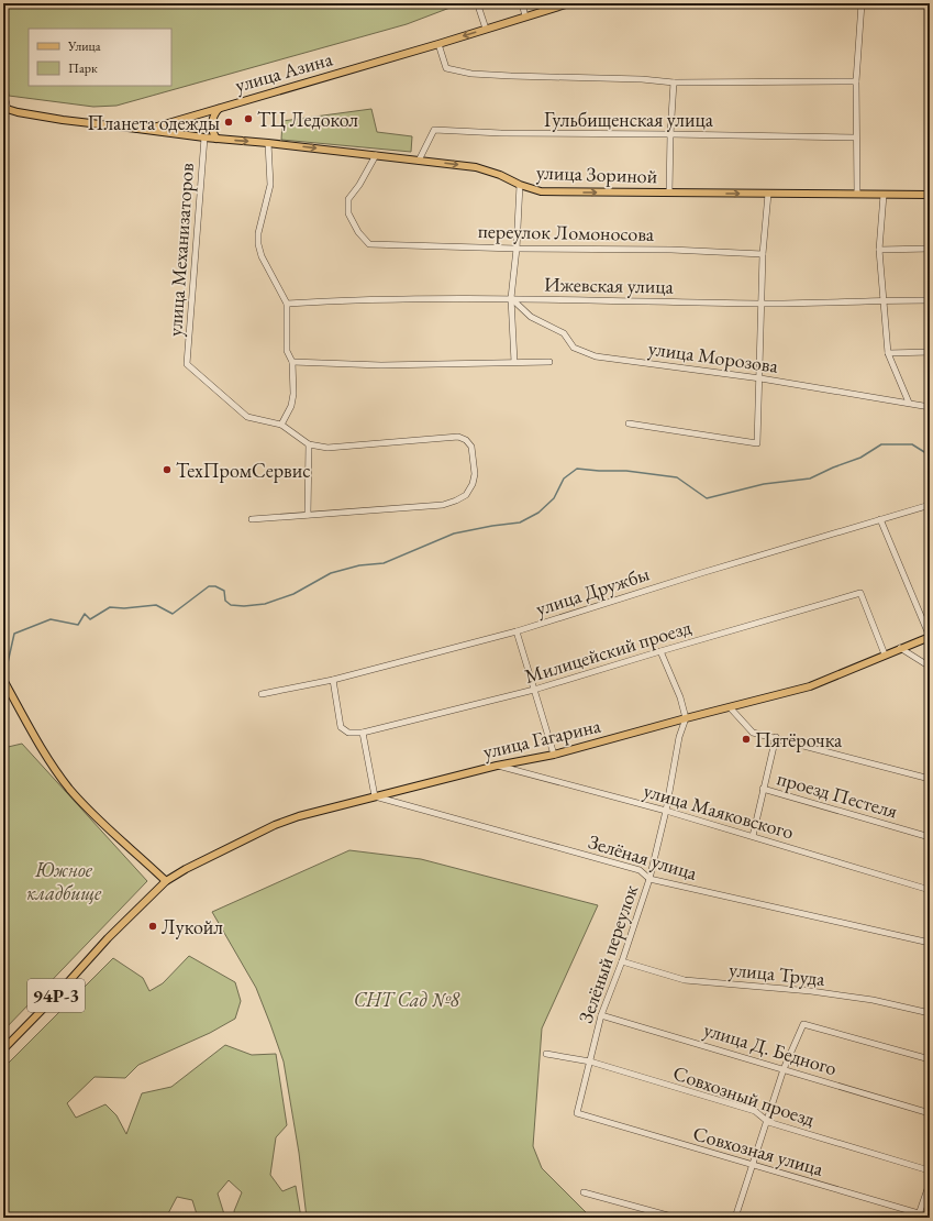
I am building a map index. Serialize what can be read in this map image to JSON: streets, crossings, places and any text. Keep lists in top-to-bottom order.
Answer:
{
  "streets": {
    "main road": [
      "улица Азина",
      "улица Зориной",
      "улица Гагарина",
      "94Р-3"
    ],
    "street": [
      "Гульбищенская улица",
      "переулок Ломоносова",
      "улица Механизаторов",
      "Ижевская улица",
      "улица Морозова",
      "улица Дружбы",
      "Милицейский проезд",
      "проезд Пестеля",
      "улица Маяковского",
      "Зелёная улица",
      "Зелёный переулок",
      "улица Труда",
      "улица Д. Бедного",
      "Совхозный проезд",
      "Совхозная улица"
    ]
  },
  "crossings": [
    ["улица Азина", "улица Зориной"],
    ["Гульбищенская улица", "улица Зориной"],
    ["улица Зориной", "переулок Ломоносова"],
    ["улица Зориной", "улица Механизаторов"],
    ["Ижевская улица", "улица Морозова"],
    ["Милицейский проезд", "улица Гагарина"],
    ["улица Гагарина", "улица Маяковского"],
    ["улица Гагарина", "Зелёная улица"],
    ["улица Гагарина", "Зелёный переулок"],
    ["улица Гагарина", "94Р-3"],
    ["улица Маяковского", "Зелёный переулок"],
    ["Зелёная улица", "Зелёный переулок"],
    ["Зелёный переулок", "улица Труда"],
    ["Зелёный переулок", "улица Д. Бедного"],
    ["Зелёный переулок", "Совхозный проезд"],
    ["Зелёный переулок", "Совхозная улица"]
  ],
  "one_way": ["улица Зориной"],
  "parks": ["Южное кладбище", "СНТ Сад №8"],
  "places": [
    "ТЦ Ледокол",
    "Планета одежды",
    "ТехПромСервис",
    "Пятёрочка",
    "Лукойл"
  ],
  "legend": ["Улица", "Парк"]
}
